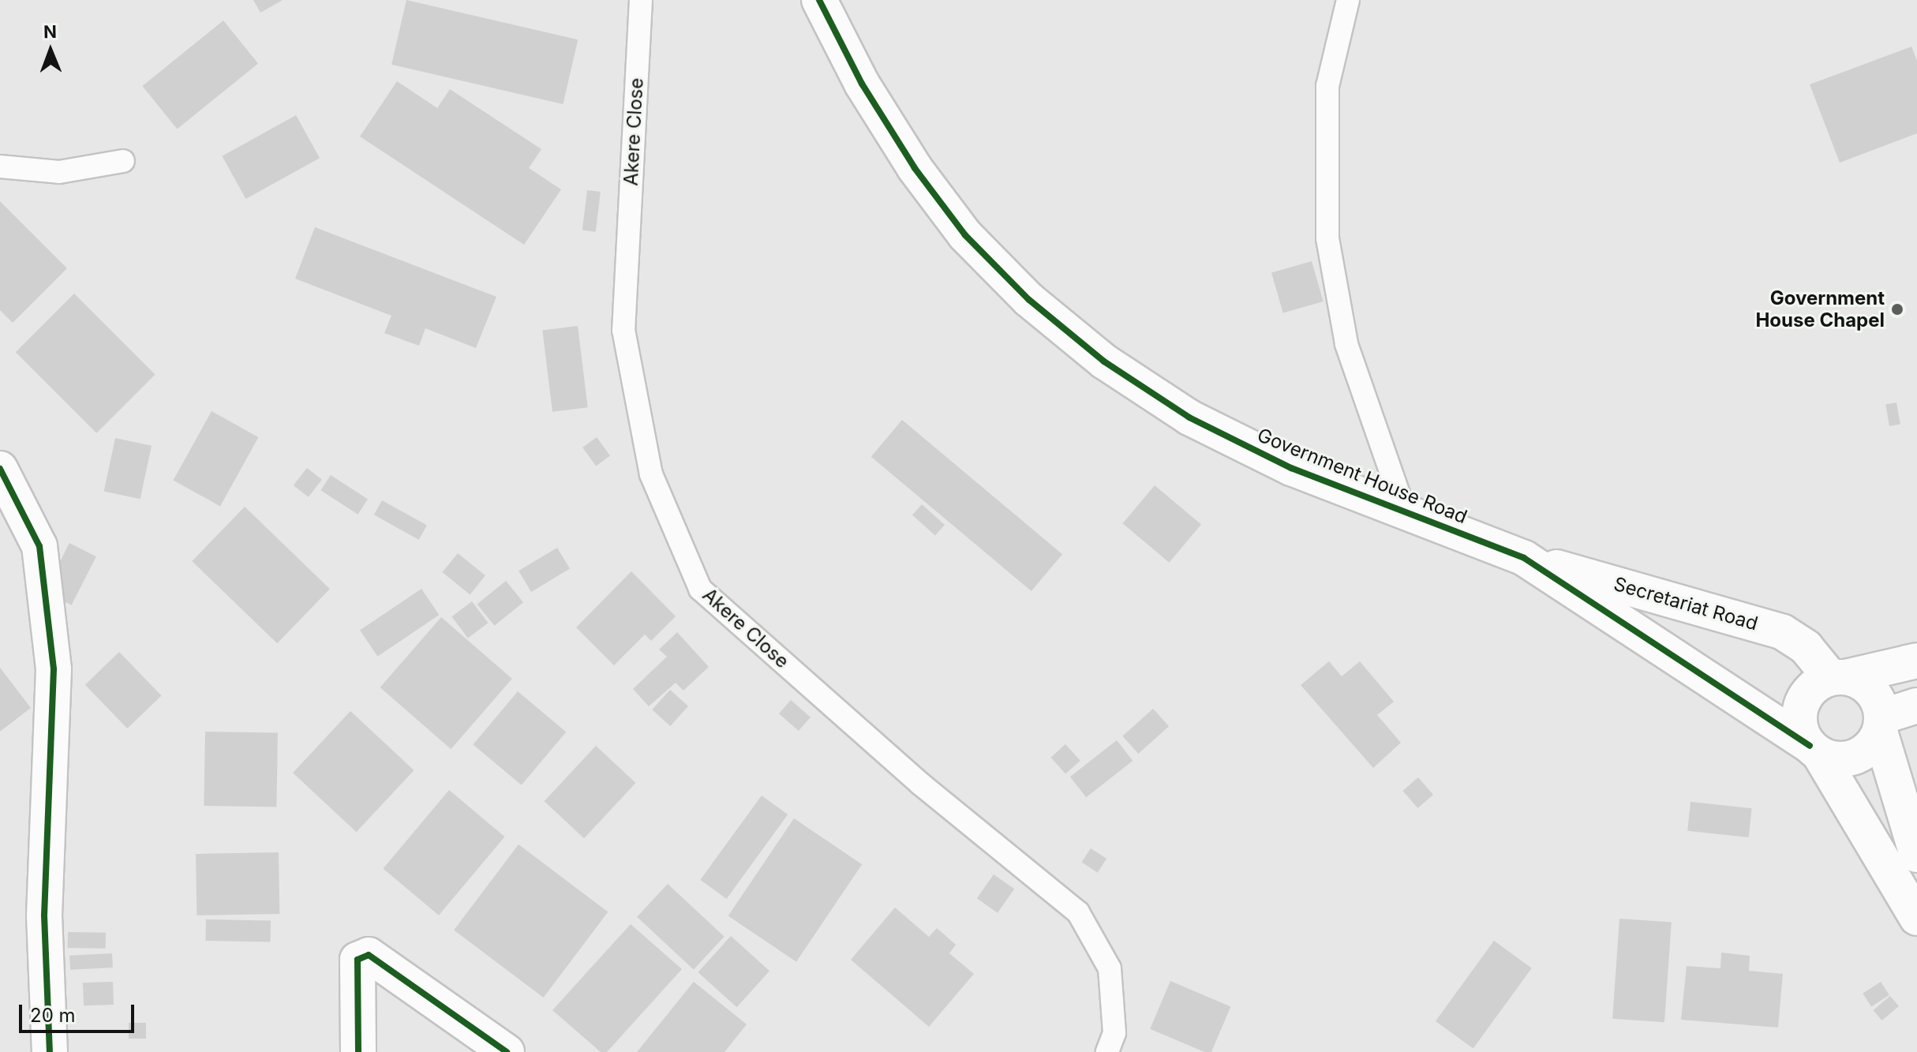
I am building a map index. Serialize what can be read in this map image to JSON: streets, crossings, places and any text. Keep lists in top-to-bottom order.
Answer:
{
  "streets": {
    "street": ["Government House Road", "Secretariat Road"],
    "lane": ["Akere Close"]
  },
  "crossings": [
    ["Government House Road", "Secretariat Road"]
  ],
  "places": ["Government House Chapel"],
  "scale_bar": "20 m",
  "north": "top"
}
